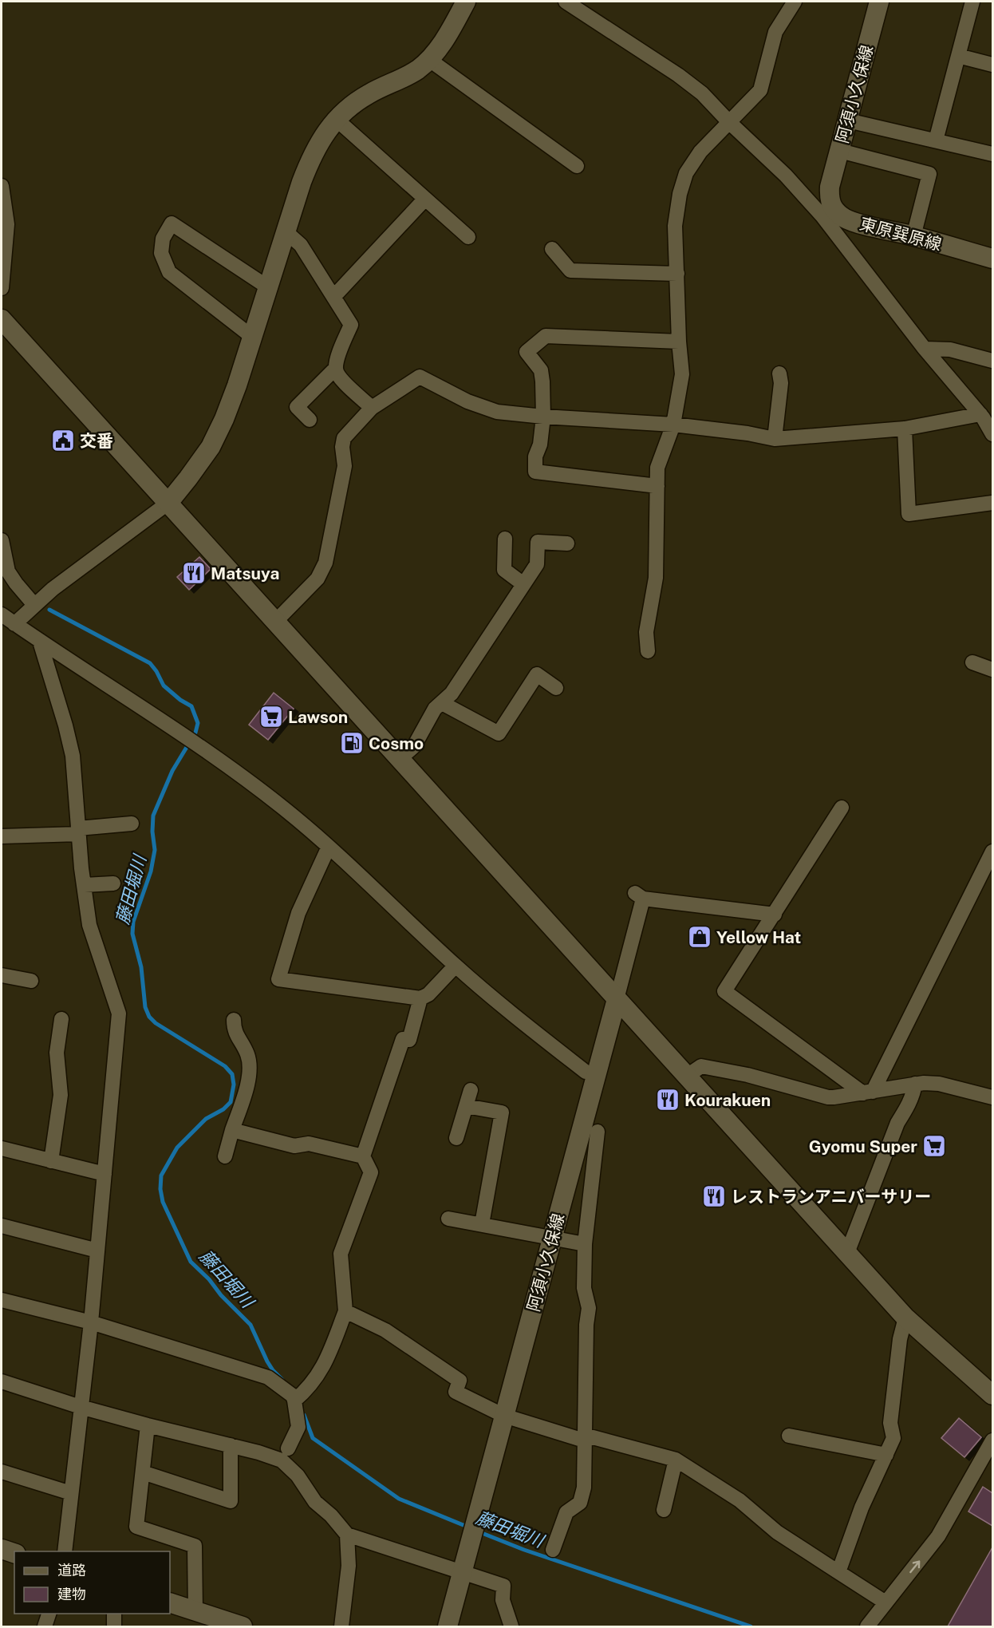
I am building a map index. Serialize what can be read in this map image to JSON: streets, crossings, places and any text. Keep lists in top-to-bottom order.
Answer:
{
  "streets": {
    "street": ["阿須小久保線", "東原巽原線"]
  },
  "crossings": [
    ["阿須小久保線", "東原巽原線"]
  ],
  "water": ["藤田堀川"],
  "places": {
    "public building": ["交番"],
    "restaurant": ["Matsuya", "Kourakuen", "レストランアニバーサリー"],
    "supermarket": ["Lawson", "Gyomu Super"],
    "fuel station": ["Cosmo"],
    "shop": ["Yellow Hat"]
  },
  "legend": ["道路", "建物"]
}
